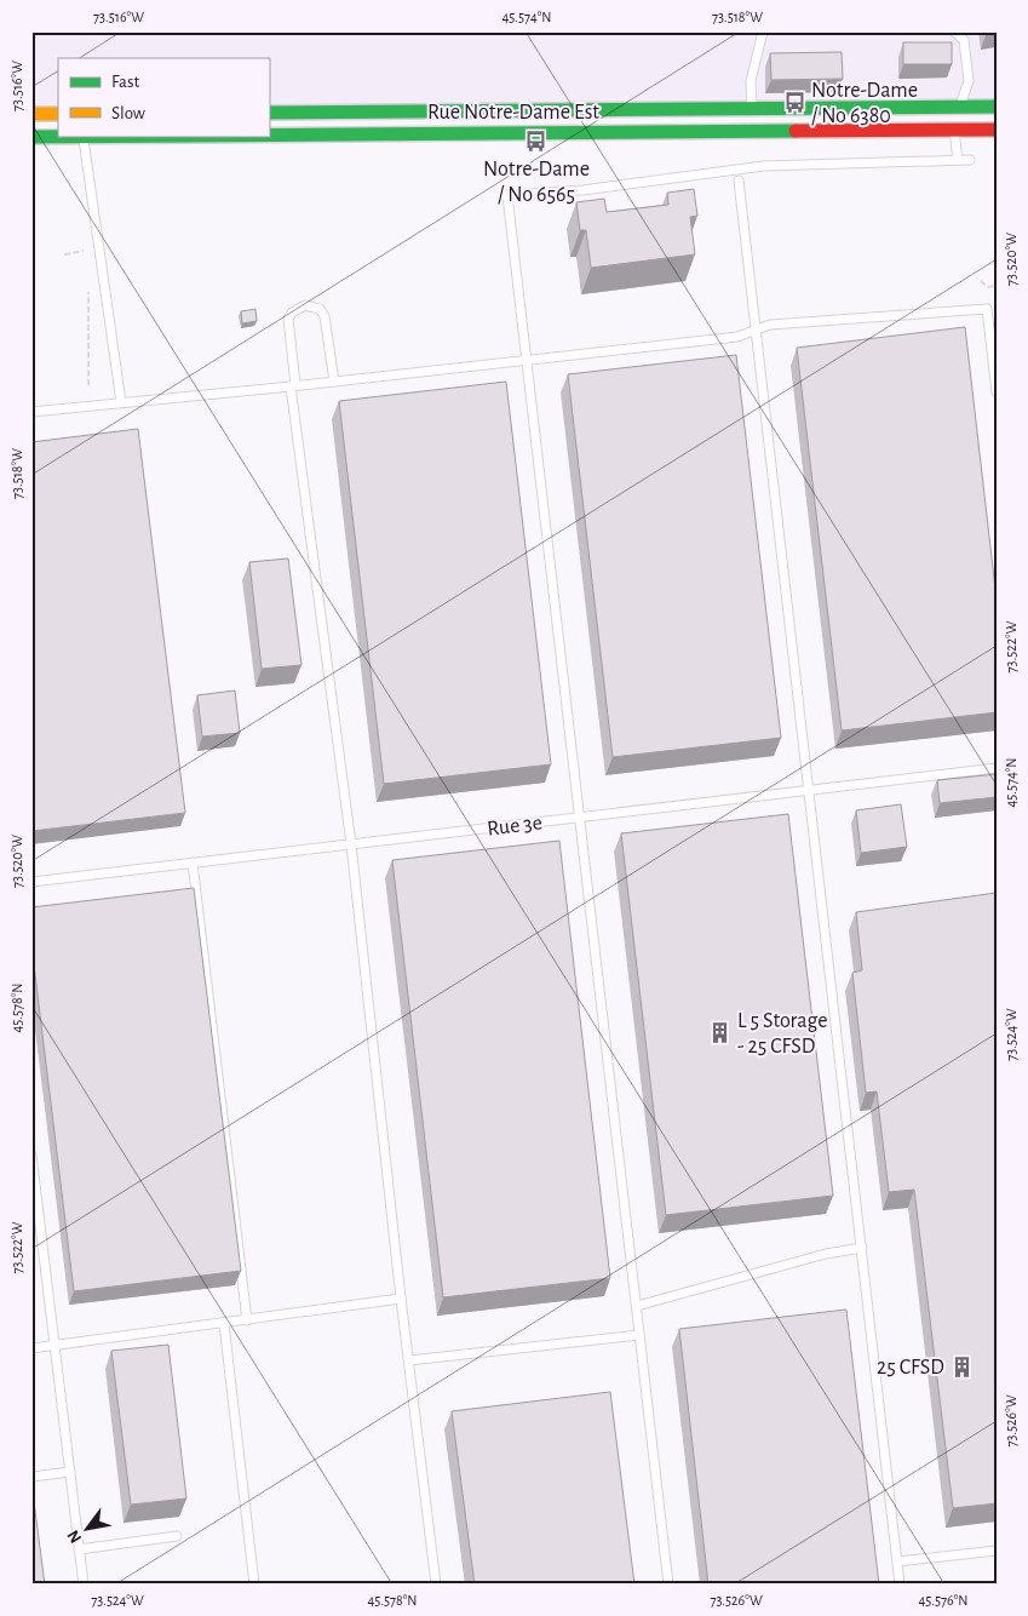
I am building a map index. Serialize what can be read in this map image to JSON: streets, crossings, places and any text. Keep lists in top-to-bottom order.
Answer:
{
  "streets": {
    "main road": ["Rue Notre-Dame Est"],
    "lane": ["Rue 3e"]
  },
  "places": {
    "bus stop": ["Notre-Dame / No 6380", "Notre-Dame / No 6565"],
    "building": ["L 5 Storage - 25 CFSD", "25 CFSD"]
  },
  "legend": ["Fast", "Slow"],
  "north": "bottom left",
  "coordinates": [
    "73.516°W",
    "45.574°N",
    "73.518°W",
    "73.520°W",
    "73.522°W",
    "45.578°N",
    "73.524°W",
    "73.526°W",
    "45.576°N"
  ]
}
